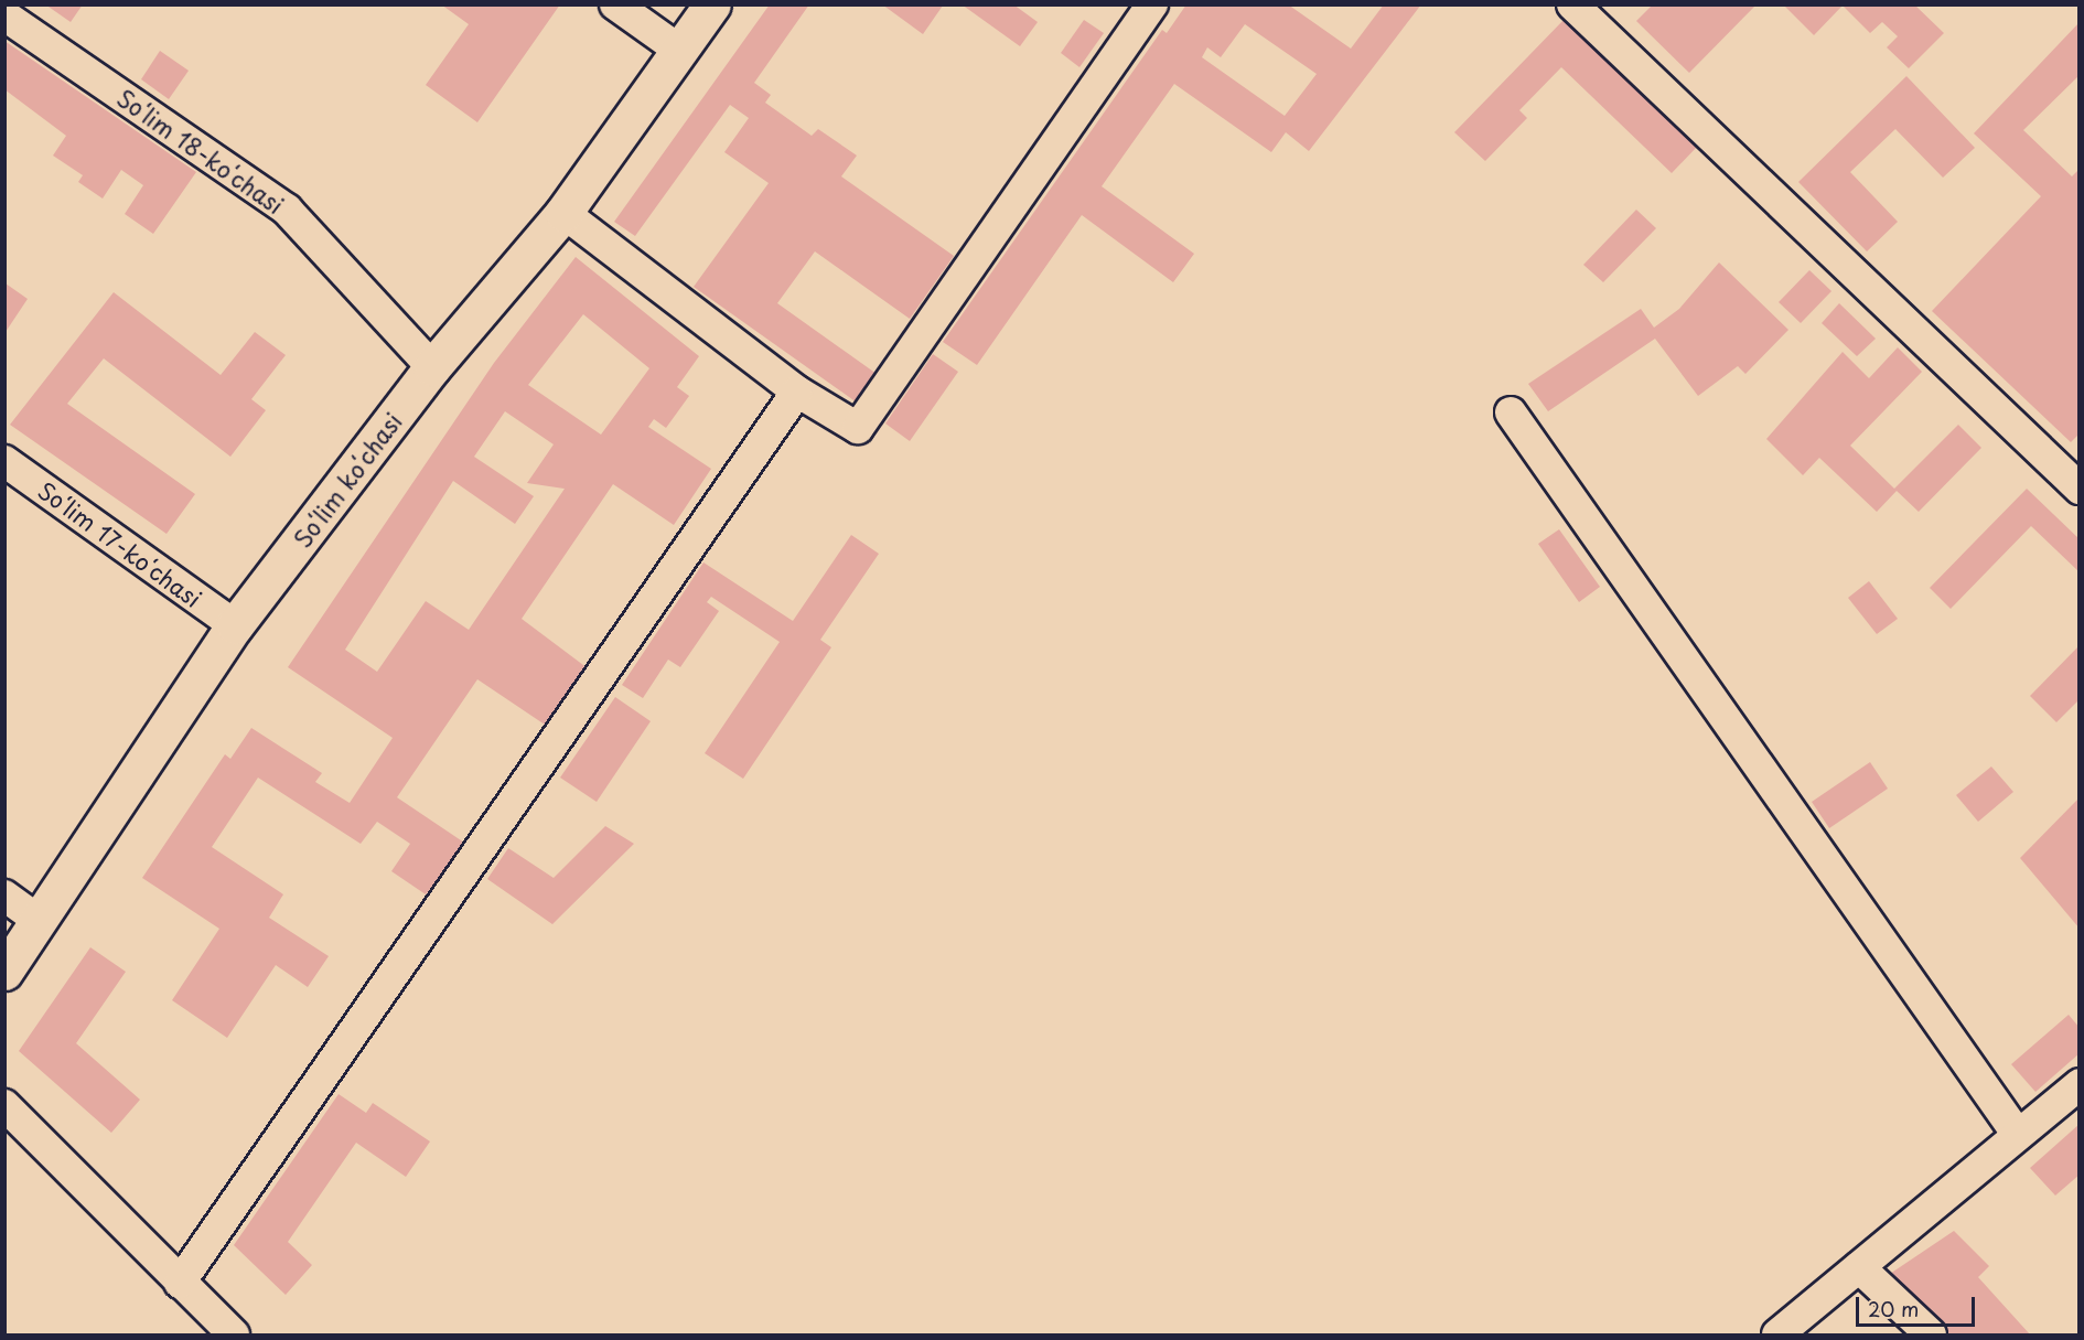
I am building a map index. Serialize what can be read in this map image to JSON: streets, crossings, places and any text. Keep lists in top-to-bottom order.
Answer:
{
  "streets": {
    "street": ["Soʻlim 18-koʻchasi", "Soʻlim koʻchasi", "Soʻlim 17-koʻchasi"]
  },
  "crossings": [
    ["Soʻlim 18-koʻchasi", "Soʻlim koʻchasi"],
    ["Soʻlim koʻchasi", "Soʻlim 17-koʻchasi"]
  ],
  "scale_bar": "20 m"
}
